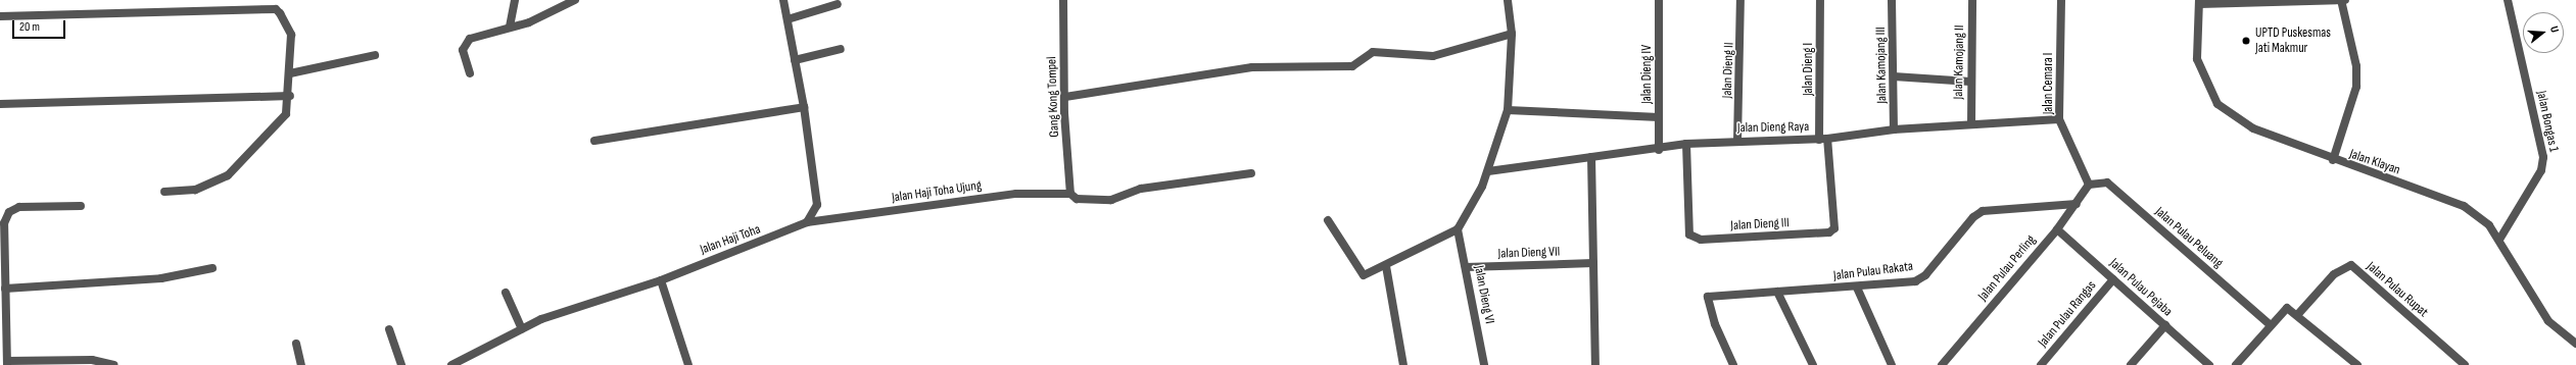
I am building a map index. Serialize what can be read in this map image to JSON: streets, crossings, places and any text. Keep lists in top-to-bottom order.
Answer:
{
  "streets": {
    "street": [
      "Jalan Kamojang II",
      "Jalan Kamojang III",
      "Jalan Dieng I",
      "Jalan Dieng II",
      "Jalan Dieng IV",
      "Jalan Cemara I",
      "Gang Kong Tompel",
      "Jalan Bongas 1",
      "Jalan Dieng Raya",
      "Jalan Klayan",
      "Jalan Haji Toha Ujung",
      "Jalan Dieng III",
      "Jalan Pulau Peluang",
      "Jalan Haji Toha",
      "Jalan Dieng VII",
      "Jalan Pulau Perling",
      "Jalan Pulau Rakata",
      "Jalan Pulau Pejaba",
      "Jalan Pulau Rupat",
      "Jalan Dieng VI",
      "Jalan Pulau Rangas"
    ]
  },
  "crossings": [
    ["Jalan Kamojang II", "Jalan Dieng Raya"],
    ["Jalan Kamojang III", "Jalan Dieng Raya"],
    ["Jalan Dieng I", "Jalan Dieng Raya"],
    ["Jalan Dieng I", "Jalan Dieng III"],
    ["Jalan Dieng II", "Jalan Dieng Raya"],
    ["Jalan Dieng IV", "Jalan Dieng Raya"],
    ["Jalan Cemara I", "Jalan Dieng Raya"],
    ["Jalan Cemara I", "Jalan Pulau Peluang"],
    ["Jalan Cemara I", "Jalan Pulau Perling"],
    ["Gang Kong Tompel", "Jalan Haji Toha Ujung"],
    ["Jalan Bongas 1", "Jalan Klayan"],
    ["Jalan Dieng Raya", "Jalan Dieng III"],
    ["Jalan Haji Toha Ujung", "Jalan Haji Toha"],
    ["Jalan Pulau Peluang", "Jalan Pulau Perling"],
    ["Jalan Dieng VII", "Jalan Dieng VI"],
    ["Jalan Pulau Perling", "Jalan Pulau Rakata"],
    ["Jalan Pulau Perling", "Jalan Pulau Pejaba"],
    ["Jalan Pulau Pejaba", "Jalan Pulau Rangas"]
  ],
  "places": ["UPTD Puskesmas Jati Makmur"],
  "scale_bar": "20 m",
  "north": "right"
}
